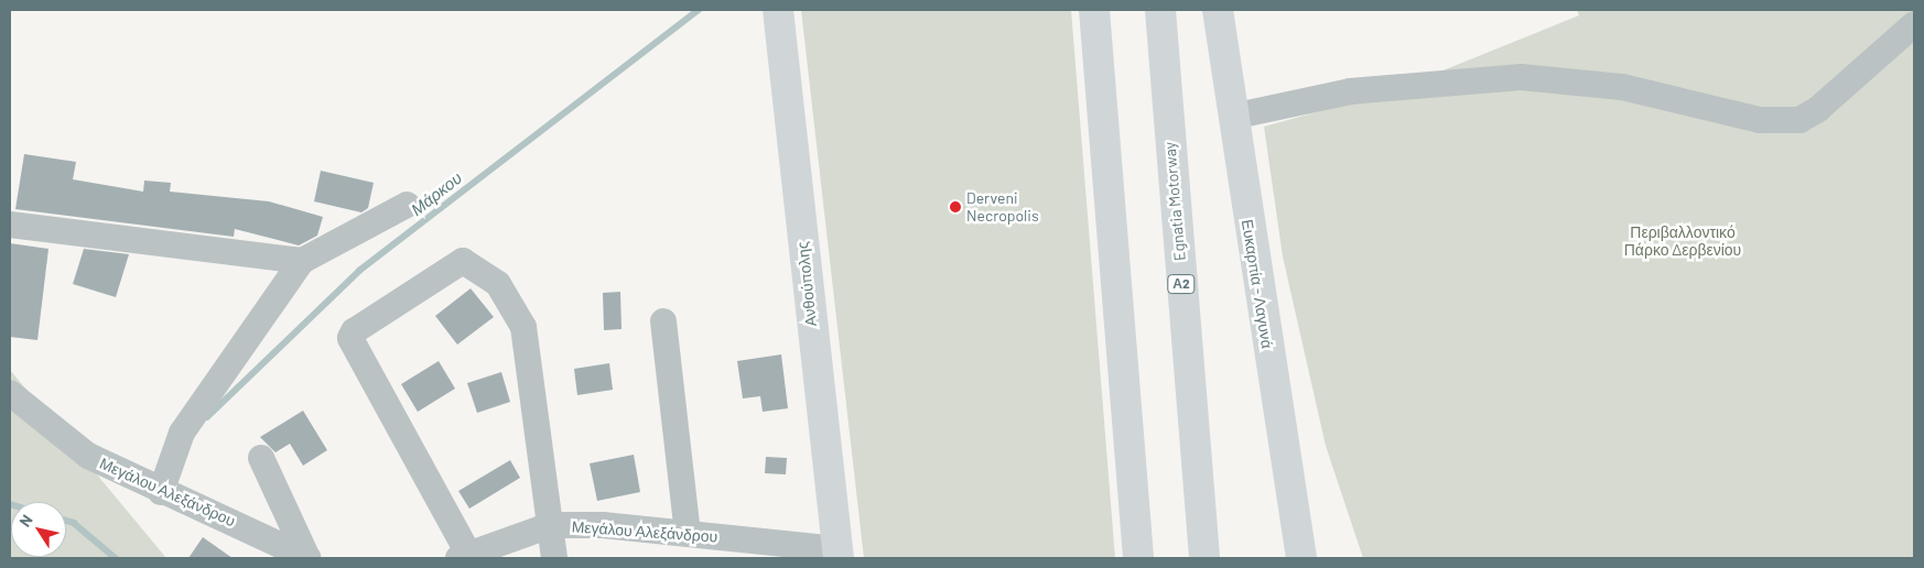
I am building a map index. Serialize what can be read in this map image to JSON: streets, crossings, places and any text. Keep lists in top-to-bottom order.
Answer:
{
  "streets": {
    "main road": [
      "Egnatia Motorway",
      "Ανθούπολης",
      "Α2",
      "Ευκαρπία - Λαγυνά"
    ],
    "street": ["Μεγάλου Αλεξάνδρου"]
  },
  "crossings": [
    ["Ανθούπολης", "Μεγάλου Αλεξάνδρου"]
  ],
  "water": ["Μάρκου"],
  "parks": ["Περιβαλλοντικό Πάρκο Δερβενίου"],
  "places": ["Derveni Necropolis"],
  "north": "top left"
}
